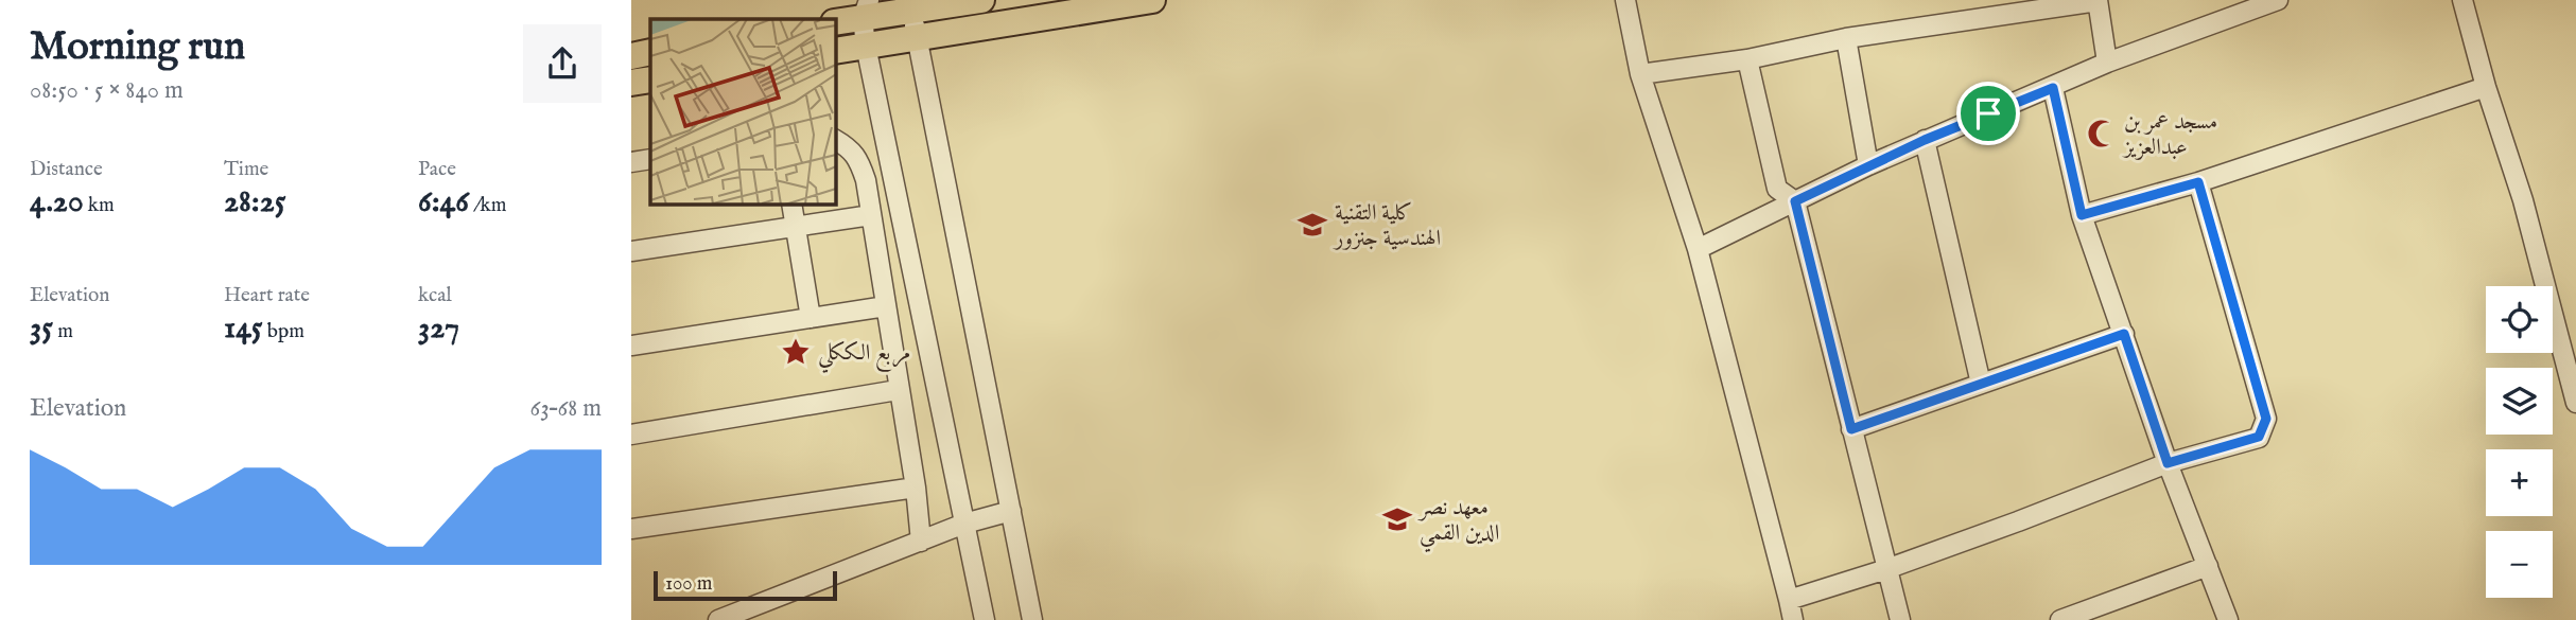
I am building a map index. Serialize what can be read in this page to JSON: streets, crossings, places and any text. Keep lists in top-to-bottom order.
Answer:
{
  "places": {
    "mosque": ["مسجد عمر بن عبدالعزيز"],
    "school or university": ["كلية التقنية الهندسية جنزور", "معهد نصر الدين القمي"],
    "place": ["مربع الككلي"]
  },
  "scale_bar": "100 m",
  "page": {
    "heading": ["Morning run", "08:50 · 5 × 840 m"],
    "stats": [
      ["Distance", "4.20 km"],
      ["Time", "28:25"],
      ["Pace", "6:46 /km"],
      ["Elevation", "35 m"],
      ["Heart rate", "145 bpm"],
      ["kcal", "327"]
    ],
    "map_buttons": ["+", "−"],
    "chart": ["Elevation", "63–68 m"],
    "scale": "100 m"
  }
}
